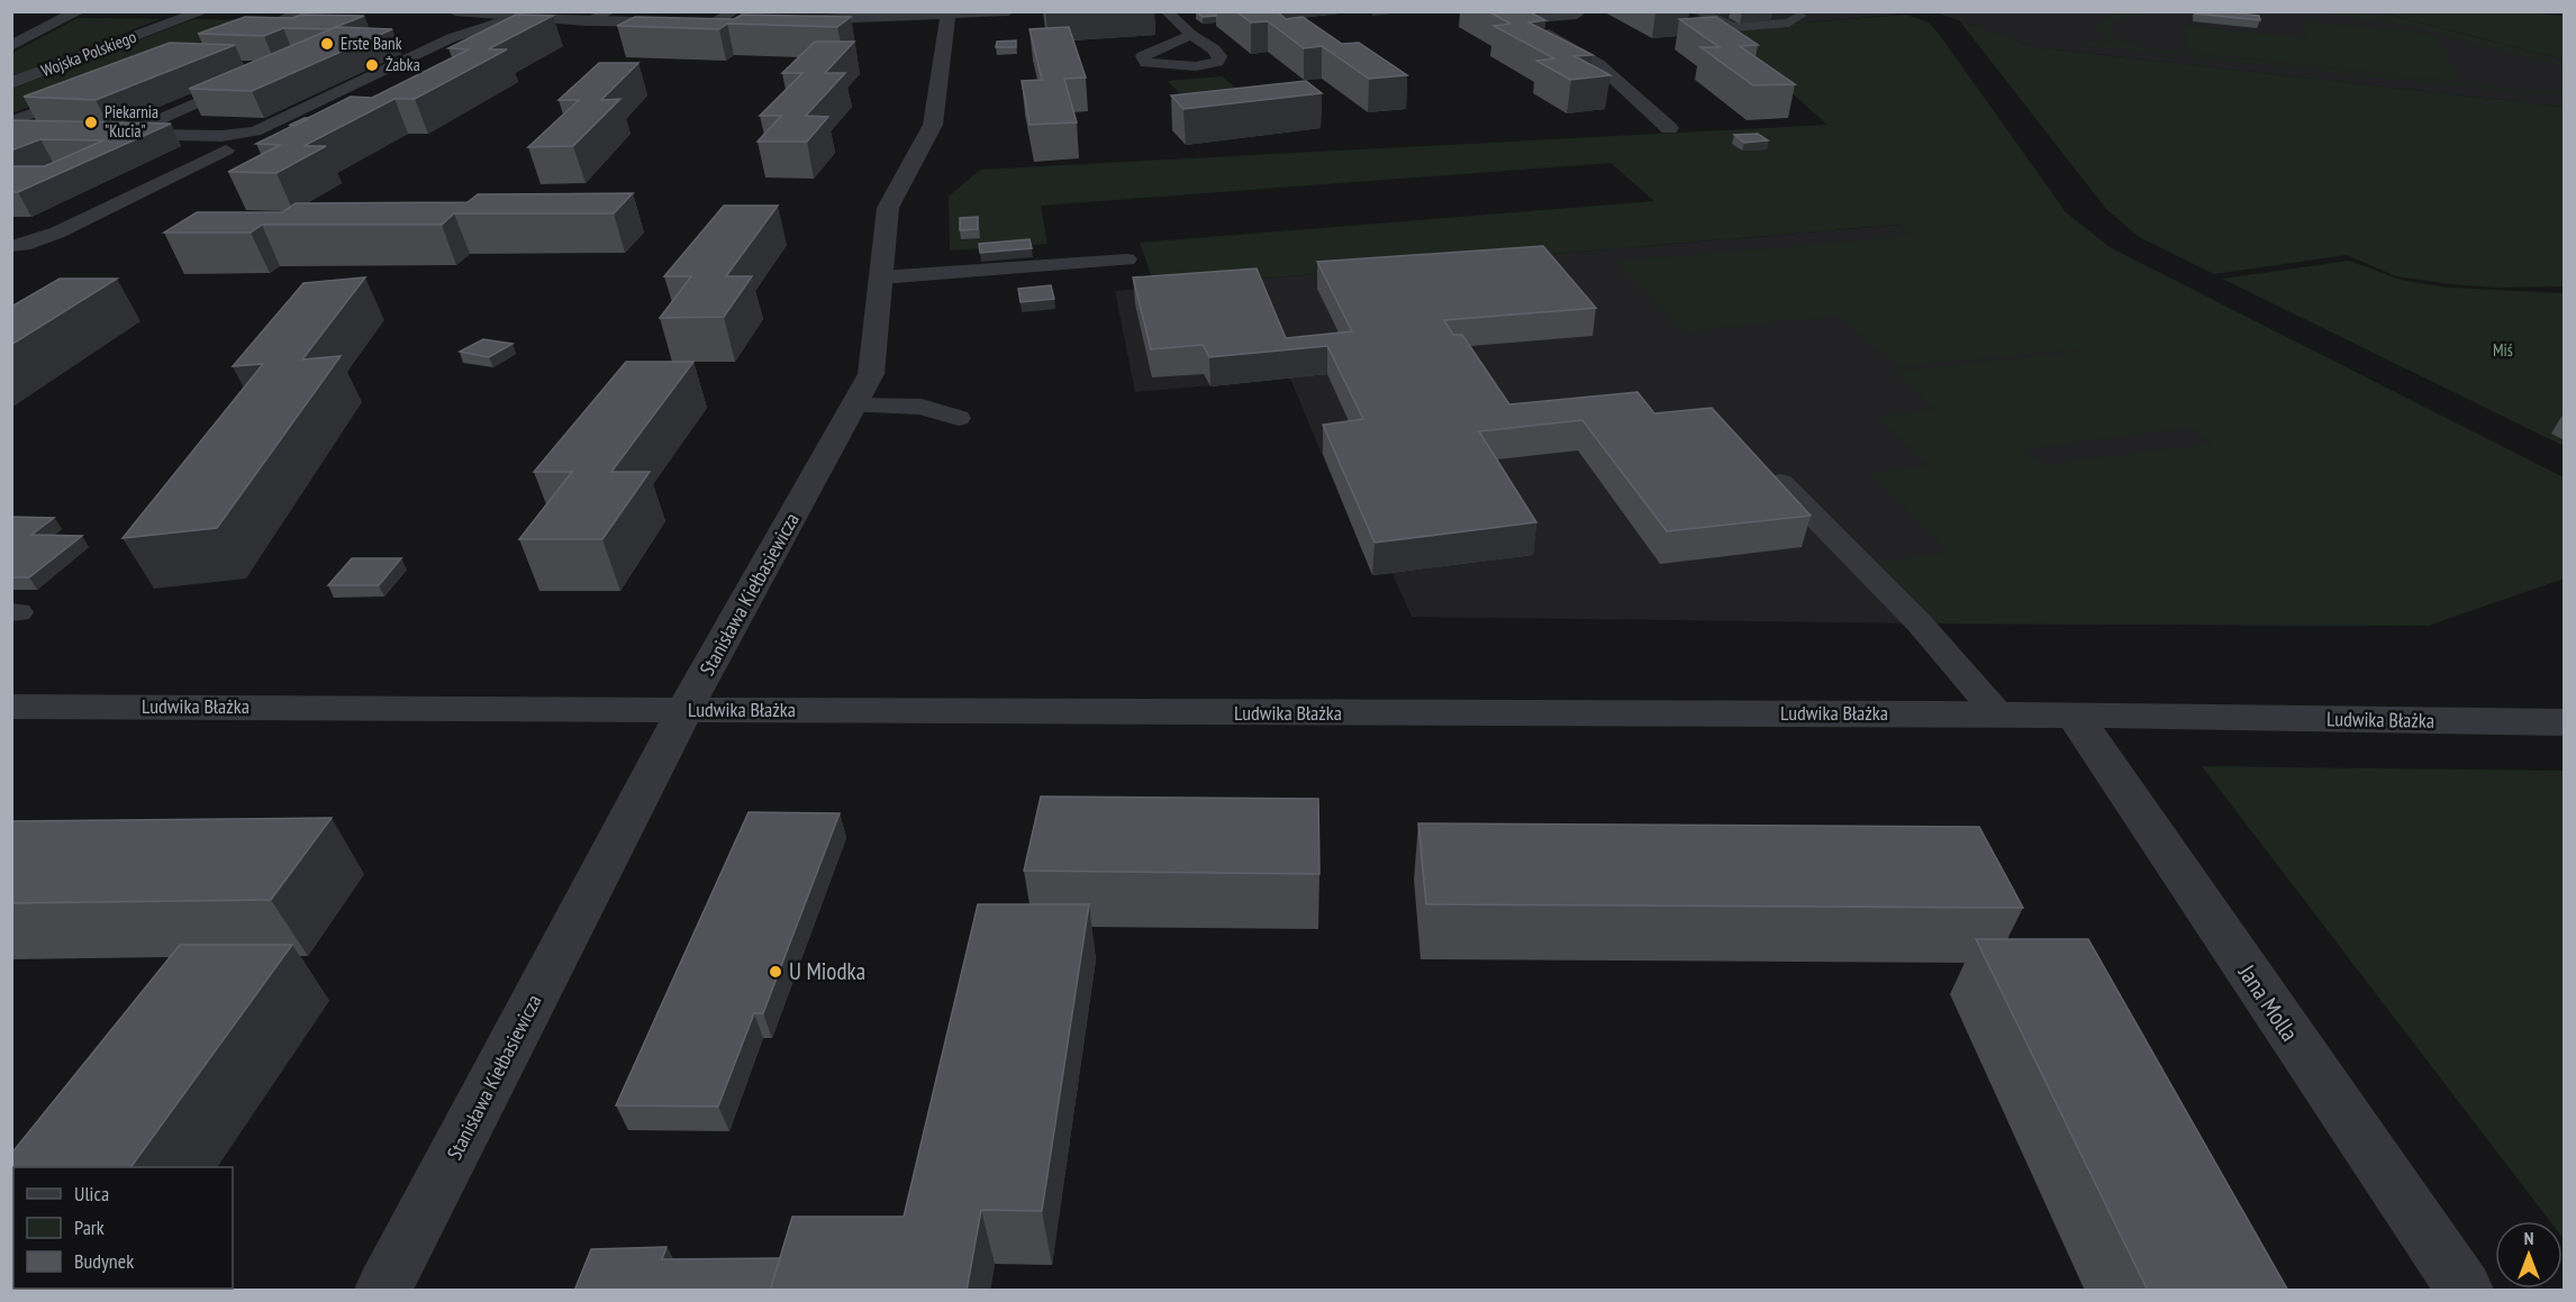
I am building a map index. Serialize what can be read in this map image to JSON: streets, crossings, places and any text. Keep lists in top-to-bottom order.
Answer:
{
  "streets": {
    "street": [
      "Wojska Polskiego",
      "Stanisława Kiełbasiewicza",
      "Ludwika Błażka",
      "Jana Molla"
    ]
  },
  "crossings": [
    ["Stanisława Kiełbasiewicza", "Ludwika Błażka"],
    ["Ludwika Błażka", "Jana Molla"]
  ],
  "parks": ["Miś"],
  "places": [
    "Erste Bank",
    "Żabka",
    "Piekarnia \"Kucia\"",
    "U Miodka"
  ],
  "legend": ["Ulica", "Park", "Budynek"],
  "north": "top"
}
